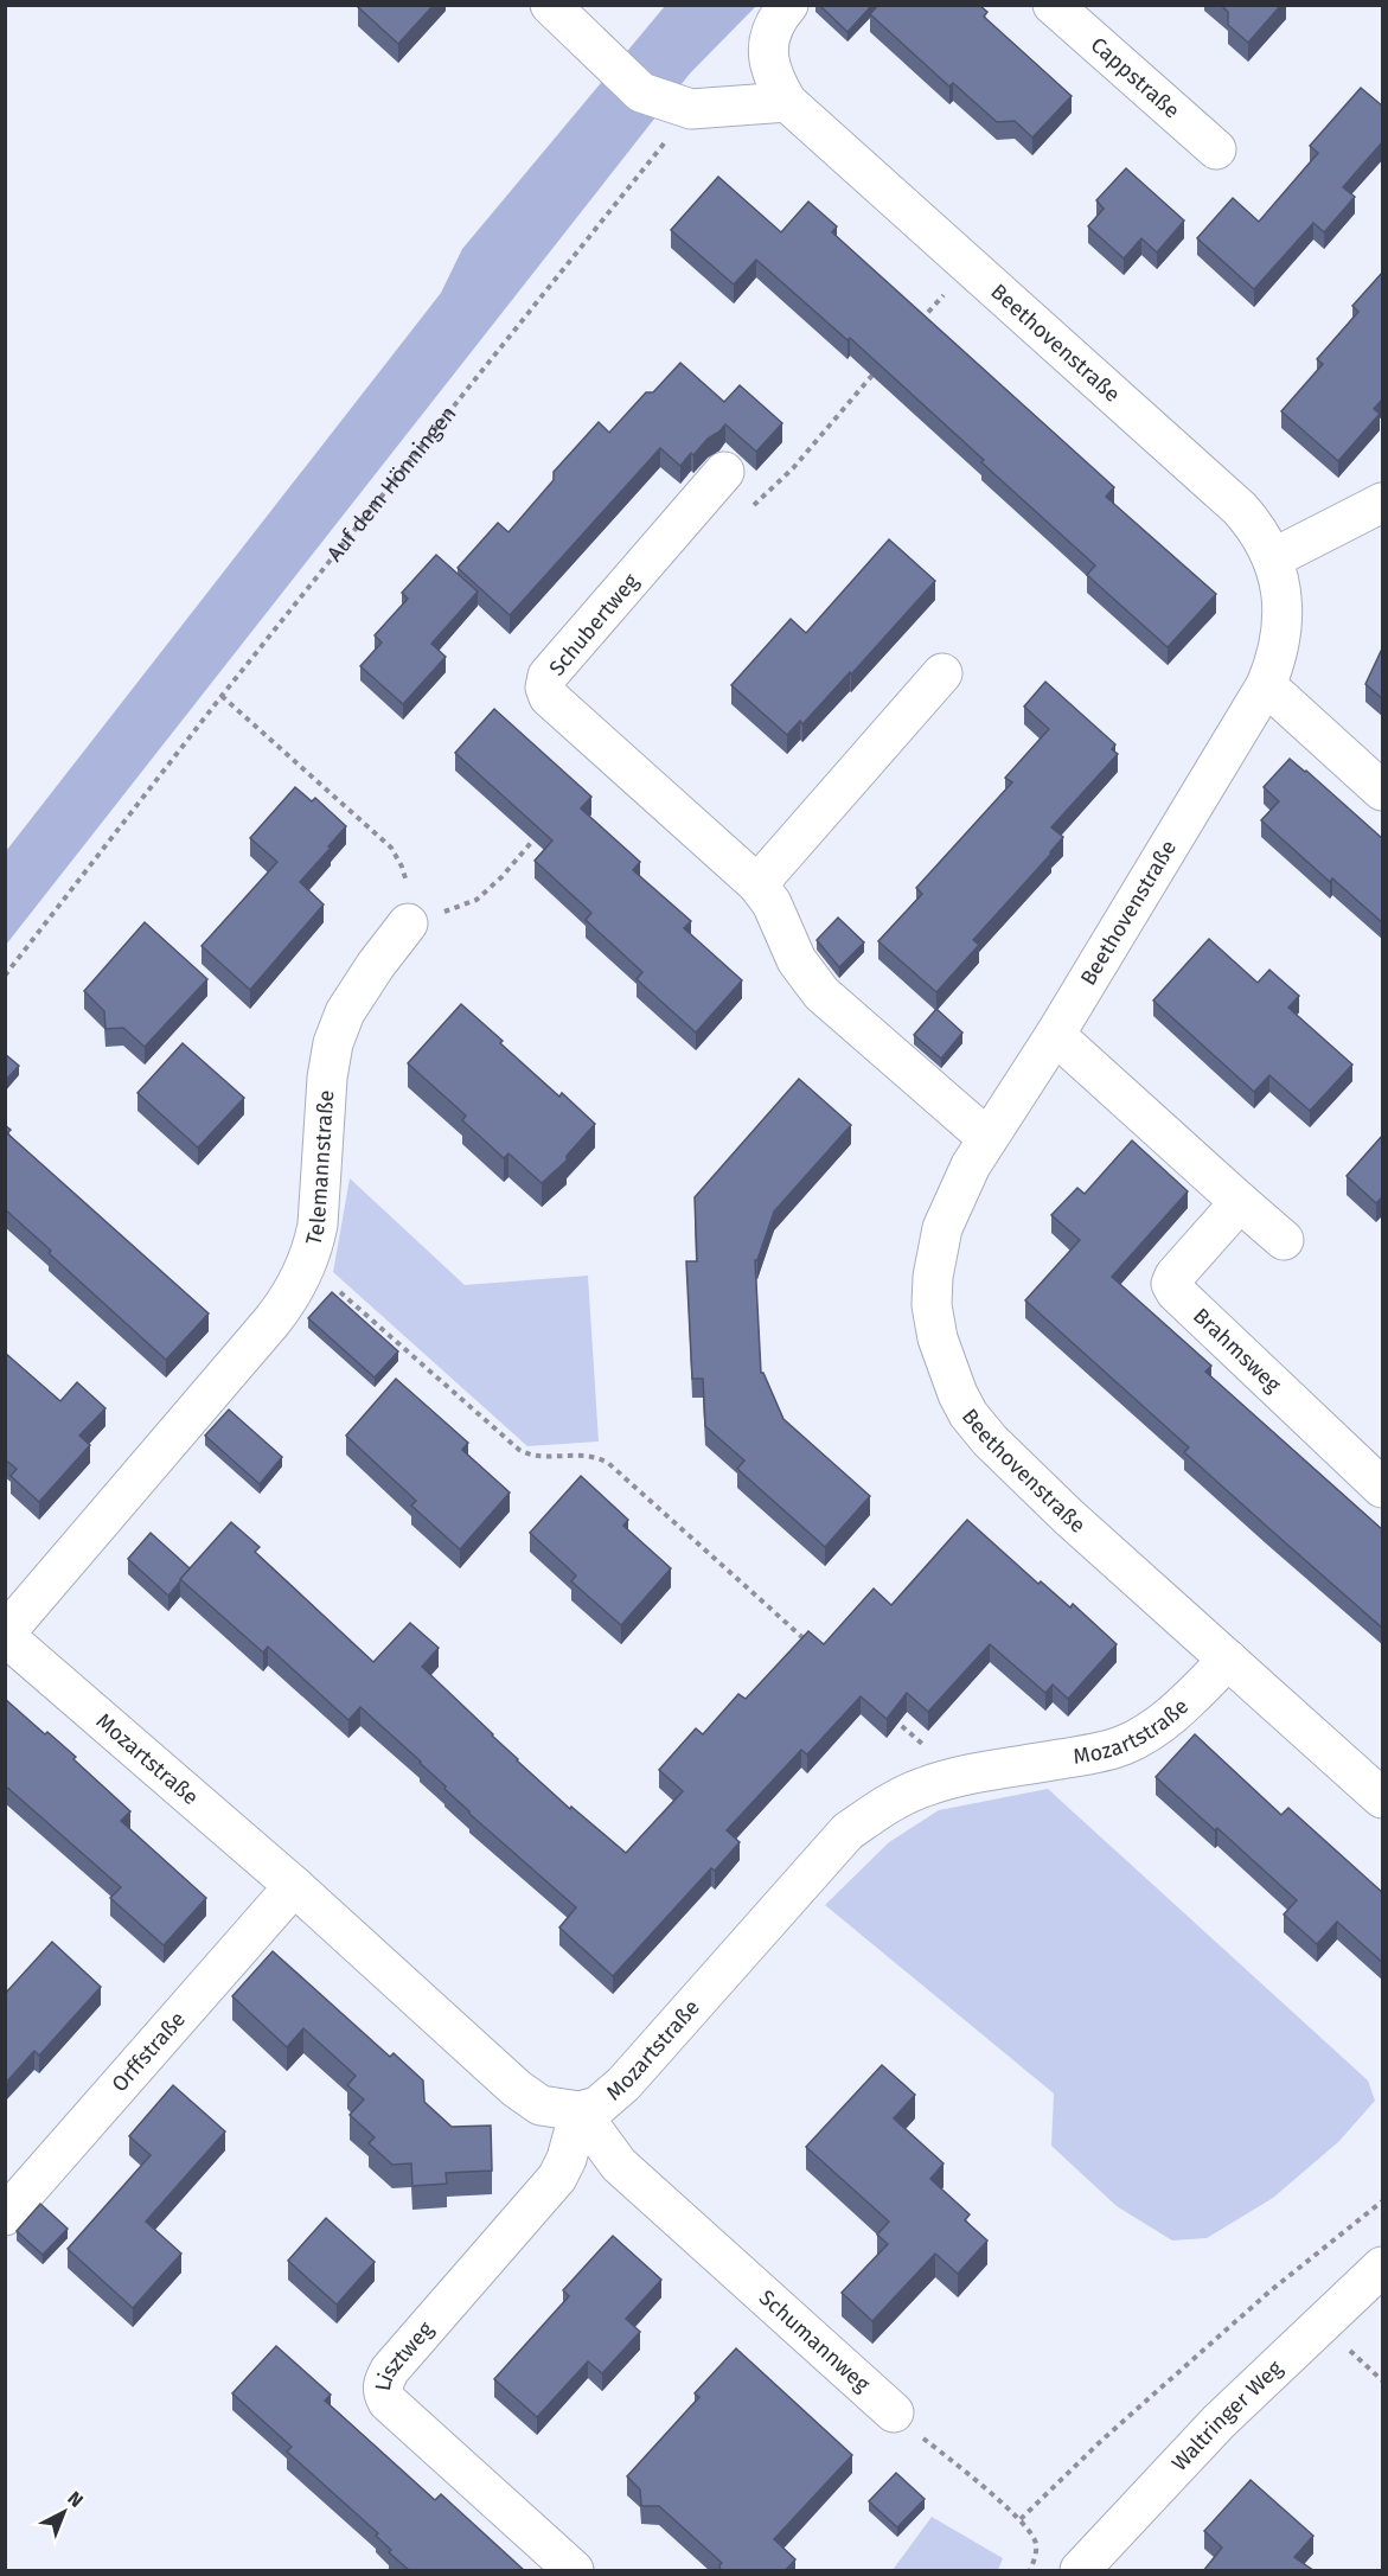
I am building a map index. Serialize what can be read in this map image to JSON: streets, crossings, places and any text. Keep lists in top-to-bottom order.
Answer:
{
  "streets": {
    "street": [
      "Cappstraße",
      "Beethovenstraße",
      "Schubertweg",
      "Telemannstraße",
      "Brahmsweg",
      "Mozartstraße",
      "Orffstraße",
      "Schumannweg",
      "Lisztweg",
      "Waltringer Weg"
    ],
    "path": ["Auf dem Hönningen"]
  },
  "crossings": [
    ["Beethovenstraße", "Schubertweg"],
    ["Beethovenstraße", "Mozartstraße"],
    ["Telemannstraße", "Mozartstraße"],
    ["Mozartstraße", "Orffstraße"],
    ["Mozartstraße", "Schumannweg"],
    ["Mozartstraße", "Lisztweg"],
    ["Schumannweg", "Lisztweg"]
  ],
  "north": "top right"
}
